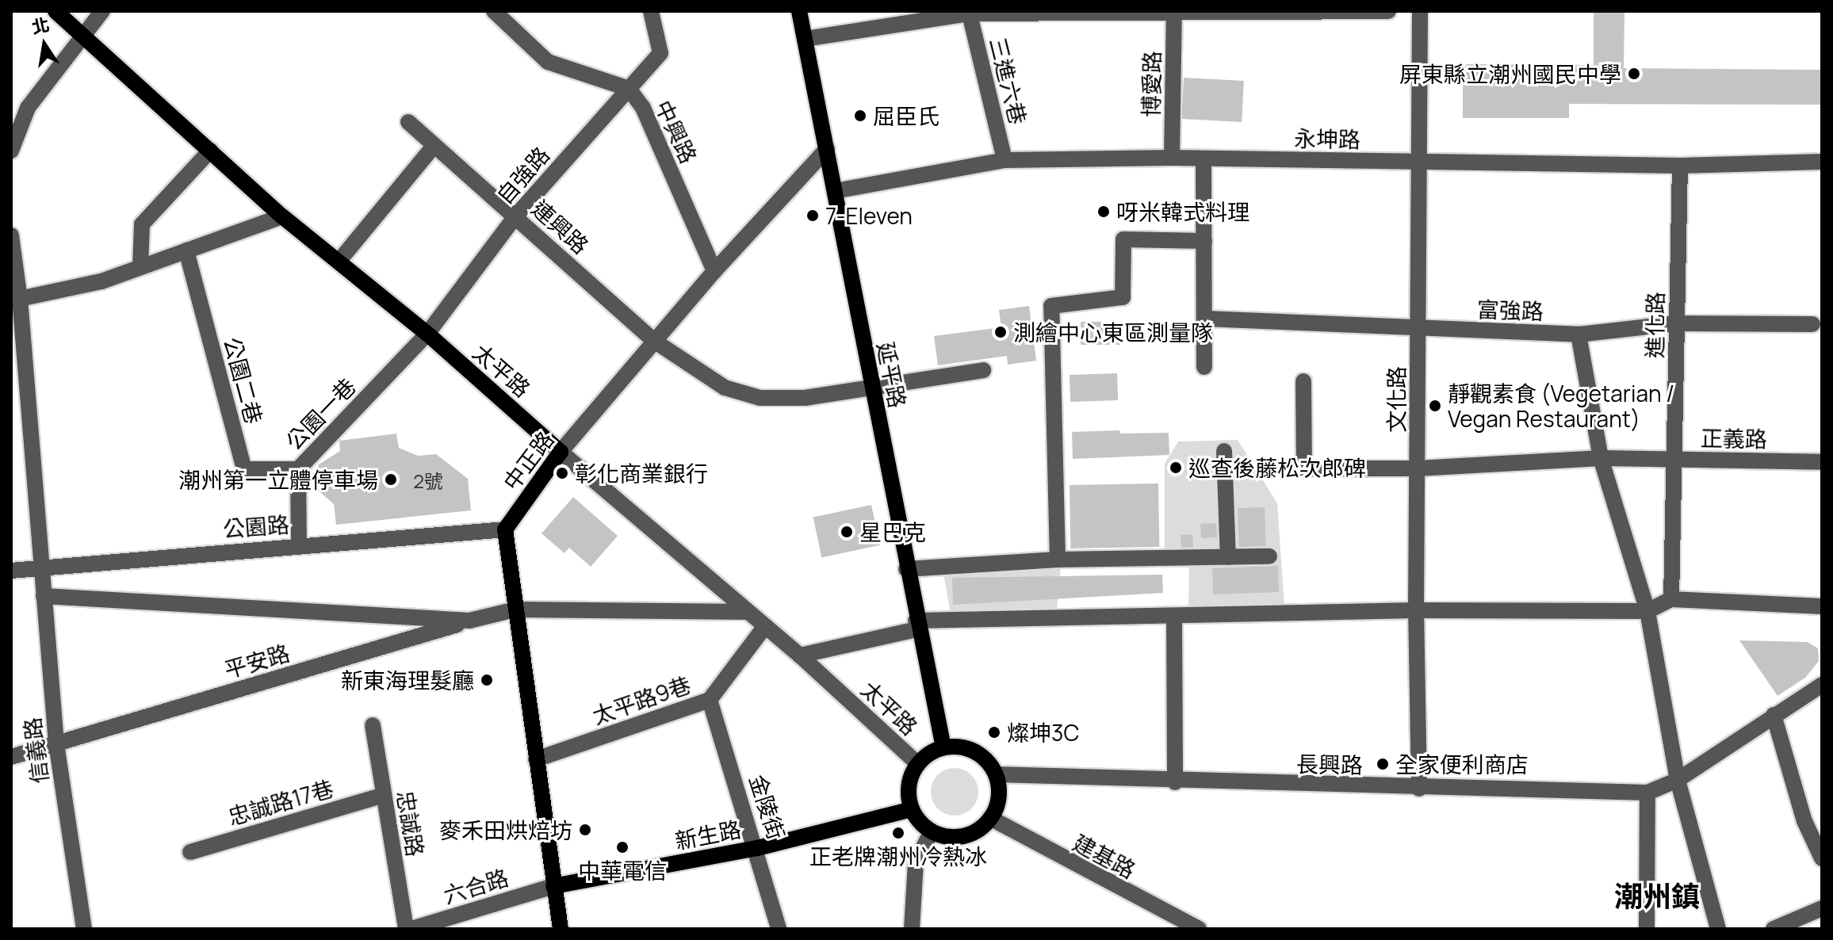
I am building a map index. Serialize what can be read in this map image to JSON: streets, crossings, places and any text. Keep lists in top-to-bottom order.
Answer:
{
  "streets": {
    "main road": [
      "太平路",
      "延平路",
      "中正路",
      "新生路"
    ],
    "street": [
      "三進六巷",
      "博愛路",
      "中興路",
      "永坤路",
      "自強路",
      "連興路",
      "富強路",
      "進化路",
      "公園二巷",
      "文化路",
      "公園一巷",
      "正義路",
      "公園路",
      "平安路",
      "太平路9巷",
      "信義路",
      "長興路",
      "忠誠路17巷",
      "金陵街",
      "忠誠路",
      "建基路",
      "六合路"
    ]
  },
  "crossings": [
    ["三進六巷", "永坤路"],
    ["博愛路", "永坤路"],
    ["中興路", "自強路"],
    ["中興路", "中正路"],
    ["永坤路", "進化路"],
    ["永坤路", "延平路"],
    ["永坤路", "文化路"],
    ["自強路", "連興路"],
    ["自強路", "太平路"],
    ["自強路", "公園一巷"],
    ["連興路", "延平路"],
    ["連興路", "中正路"],
    ["富強路", "進化路"],
    ["富強路", "文化路"],
    ["進化路", "正義路"],
    ["太平路", "延平路"],
    ["太平路", "公園一巷"],
    ["太平路", "中正路"],
    ["太平路", "太平路9巷"],
    ["太平路", "長興路"],
    ["太平路", "新生路"],
    ["太平路", "建基路"],
    ["延平路", "中正路"],
    ["延平路", "長興路"],
    ["延平路", "新生路"],
    ["延平路", "建基路"],
    ["公園二巷", "公園一巷"],
    ["文化路", "正義路"],
    ["文化路", "長興路"],
    ["公園一巷", "公園路"],
    ["中正路", "公園路"],
    ["公園路", "信義路"],
    ["平安路", "信義路"],
    ["太平路9巷", "金陵街"],
    ["長興路", "新生路"],
    ["長興路", "建基路"],
    ["忠誠路17巷", "忠誠路"],
    ["金陵街", "新生路"],
    ["忠誠路", "六合路"],
    ["新生路", "建基路"],
    ["新生路", "六合路"]
  ],
  "districts": ["潮州鎮"],
  "places": [
    "屏東縣立潮州國民中學",
    "屈臣氏",
    "呀米韓式料理",
    "7-Eleven",
    "測繪中心東區測量隊",
    "靜觀素食 (Vegetarian / Vegan Restaurant)",
    "巡查後藤松次郎碑",
    "彰化商業銀行",
    "潮州第一立體停車場",
    "星巴克",
    "新東海理髮廳",
    "燦坤3C",
    "全家便利商店",
    "麥禾田烘焙坊",
    "正老牌潮州冷熱冰",
    "中華電信"
  ],
  "house_numbers": ["2號"],
  "north": "top"
}
